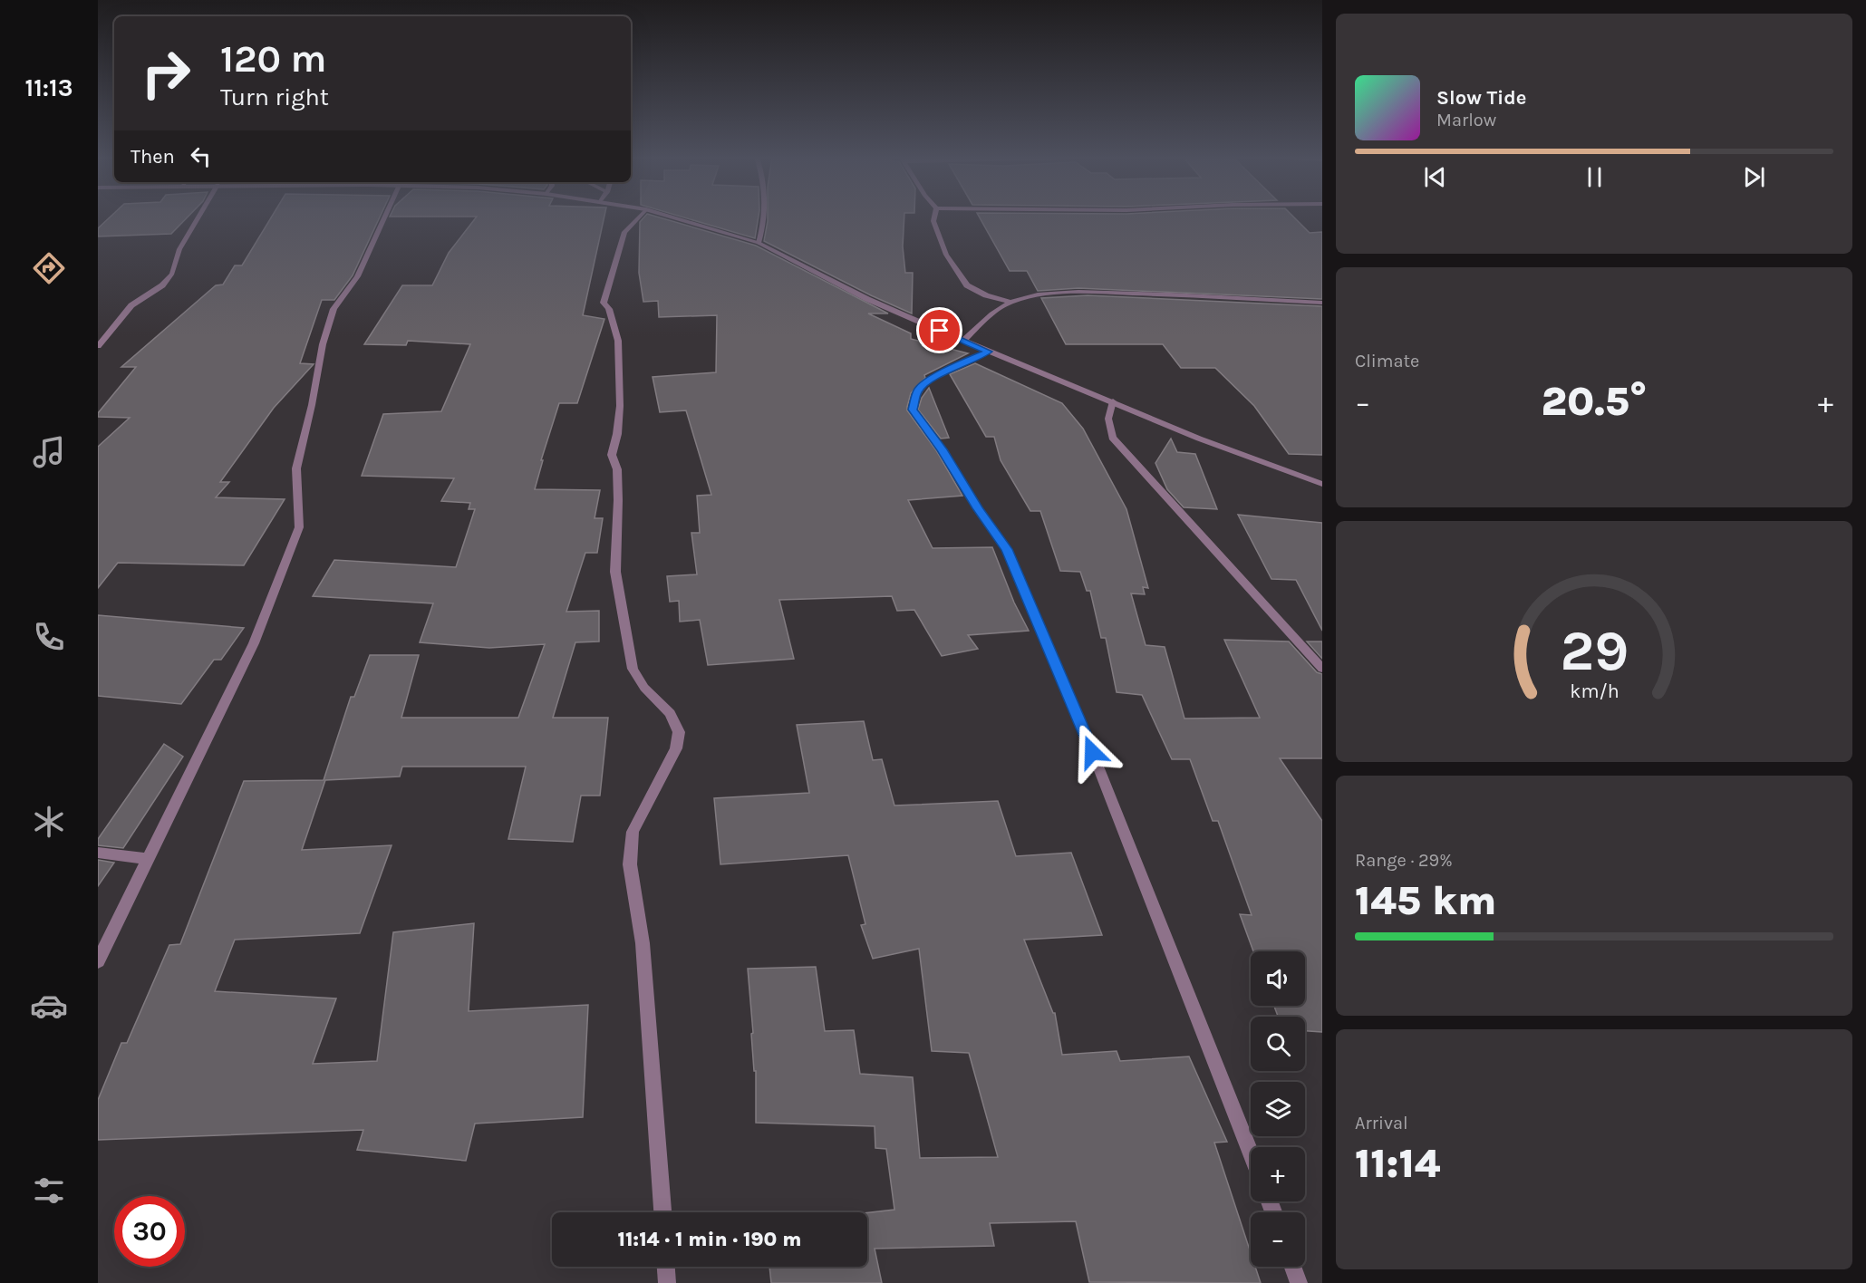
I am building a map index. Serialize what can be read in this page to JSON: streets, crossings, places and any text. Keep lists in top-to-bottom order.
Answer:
{
  "page": {
    "tabs": "11:13",
    "turn": ["120 m", "Turn right"],
    "song": ["Slow Tide", "Marlow"],
    "then": "Then",
    "tile": [
      "Climate",
      ["Range · 29%", "145 km"],
      ["Arrival", "11:14"]
    ],
    "heat": ["−", "20.5°", "+"],
    "map_buttons": ["+", "−"],
    "limit": "30",
    "trip": "11:14 · 1 min · 190 m",
    "gauge": ["29", "km/h"]
  }
}
